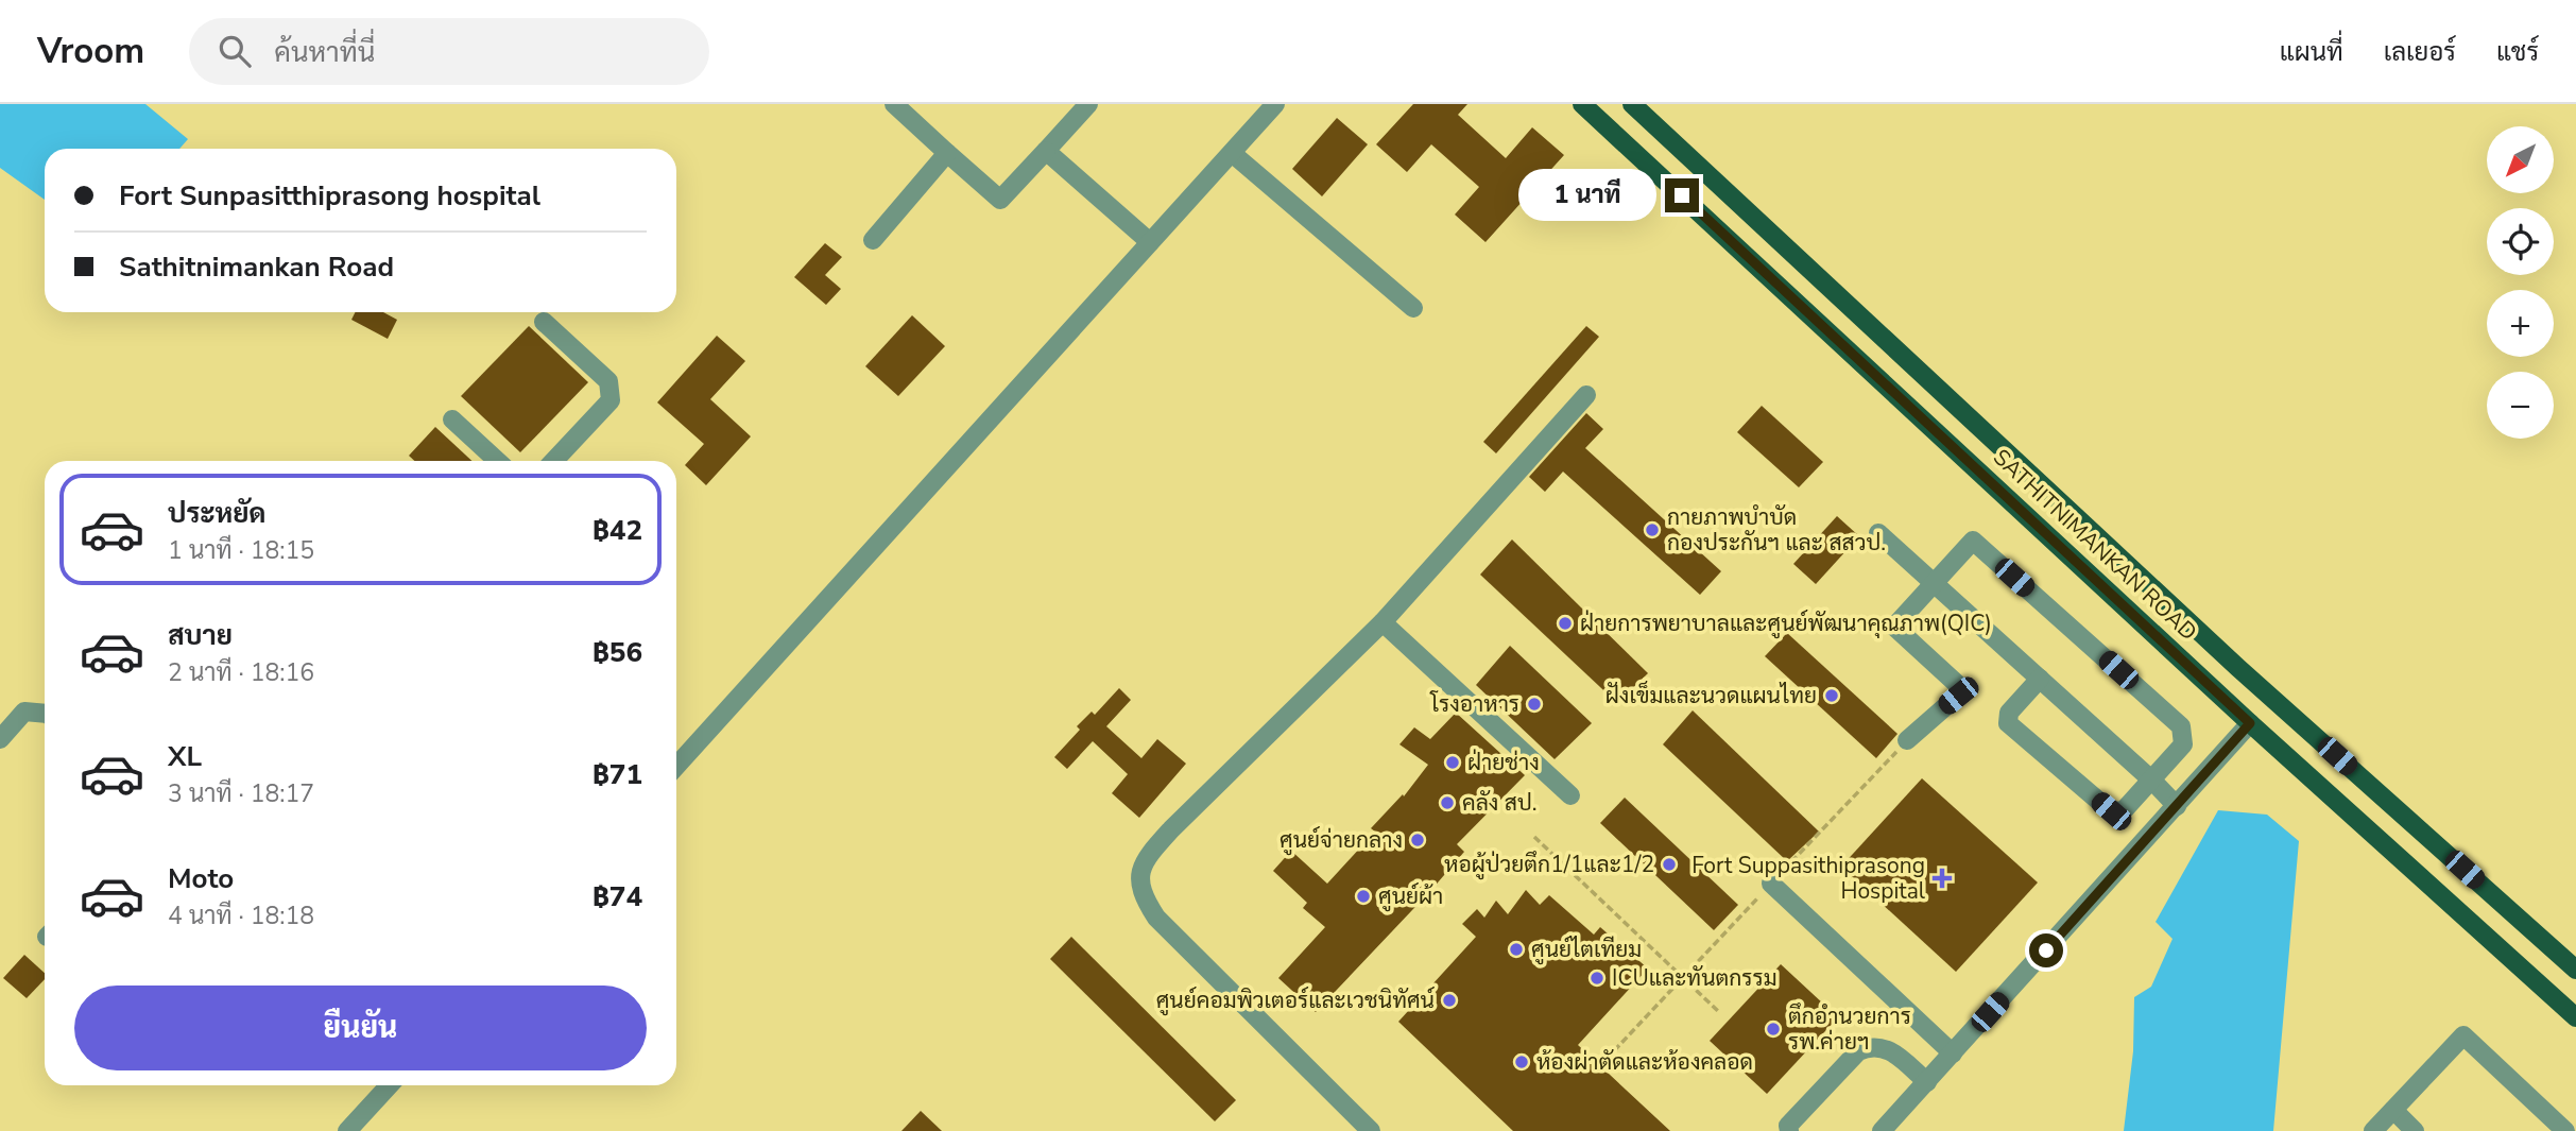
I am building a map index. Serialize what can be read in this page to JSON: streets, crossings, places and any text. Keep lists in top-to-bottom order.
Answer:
{
  "streets": {
    "main road": ["SATHITNIMANKAN ROAD"]
  },
  "places": {
    "other": [
      "กายภาพบำบัด กองประกันฯ และ สสวป.",
      "ฝ่ายการพยาบาลและศูนย์พัฒนาคุณภาพ(QIC)",
      "ฝังเข็มและนวดแผนไทย",
      "โรงอาหาร",
      "ฝ่ายช่าง",
      "คลัง สป.",
      "ศูนย์จ่ายกลาง",
      "หอผู้ป่วยตึก1/1และ1/2",
      "ศูนย์ผ้า",
      "ศูนย์ไตเทียม",
      "ICUและทันตกรรม",
      "ศูนย์คอมพิวเตอร์และเวชนิทัศน์",
      "ตึกอำนวยการ รพ.ค่ายฯ",
      "ห้องผ่าตัดและห้องคลอด"
    ],
    "health": ["Fort Suppasithiprasong Hospital"]
  },
  "north": "bottom left",
  "page": {
    "header": "Vroom",
    "search": "ค้นหาที่นี่",
    "nav": ["แผนที่", "เลเยอร์", "แชร์"],
    "map_buttons": ["+", "−"],
    "banner": ["Fort Sunpasitthiprasong hospital", "Sathitnimankan Road"],
    "bubble": "1 นาที",
    "list": [
      {
        "name": "ประหยัด",
        "note": "1 นาที · 18:15",
        "value": "฿42"
      },
      {
        "name": "สบาย",
        "note": "2 นาที · 18:16",
        "value": "฿56"
      },
      {
        "name": "XL",
        "note": "3 นาที · 18:17",
        "value": "฿71"
      },
      {
        "name": "Moto",
        "note": "4 นาที · 18:18",
        "value": "฿74"
      }
    ],
    "buttons": "ยืนยัน"
  }
}
